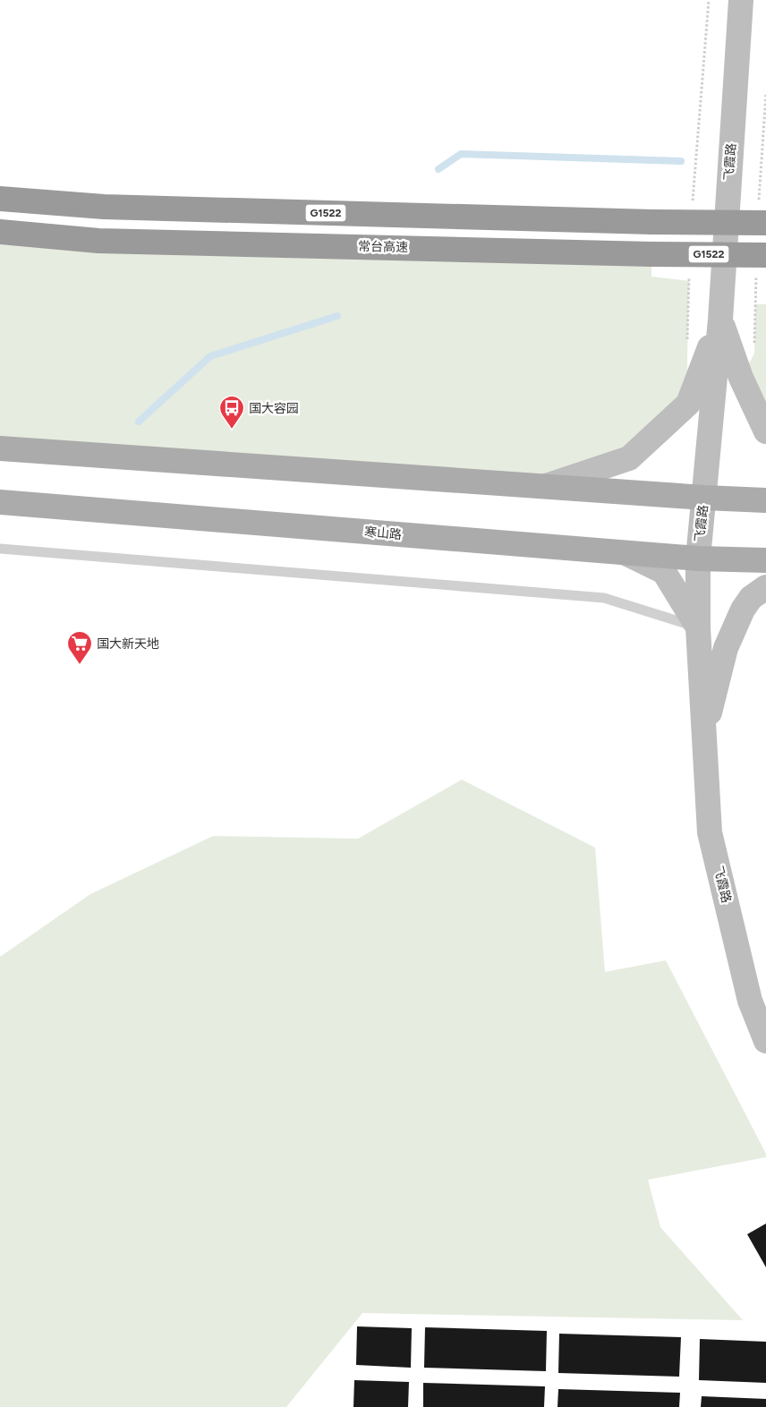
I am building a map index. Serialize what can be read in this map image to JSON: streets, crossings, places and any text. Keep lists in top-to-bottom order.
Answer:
{
  "streets": {
    "highway": ["G1522", "常台高速"],
    "main road": ["飞霞路", "寒山路"]
  },
  "crossings": [
    ["飞霞路", "寒山路"]
  ],
  "places": {
    "bus stop": ["国大容园"],
    "supermarket": ["国大新天地"]
  }
}
